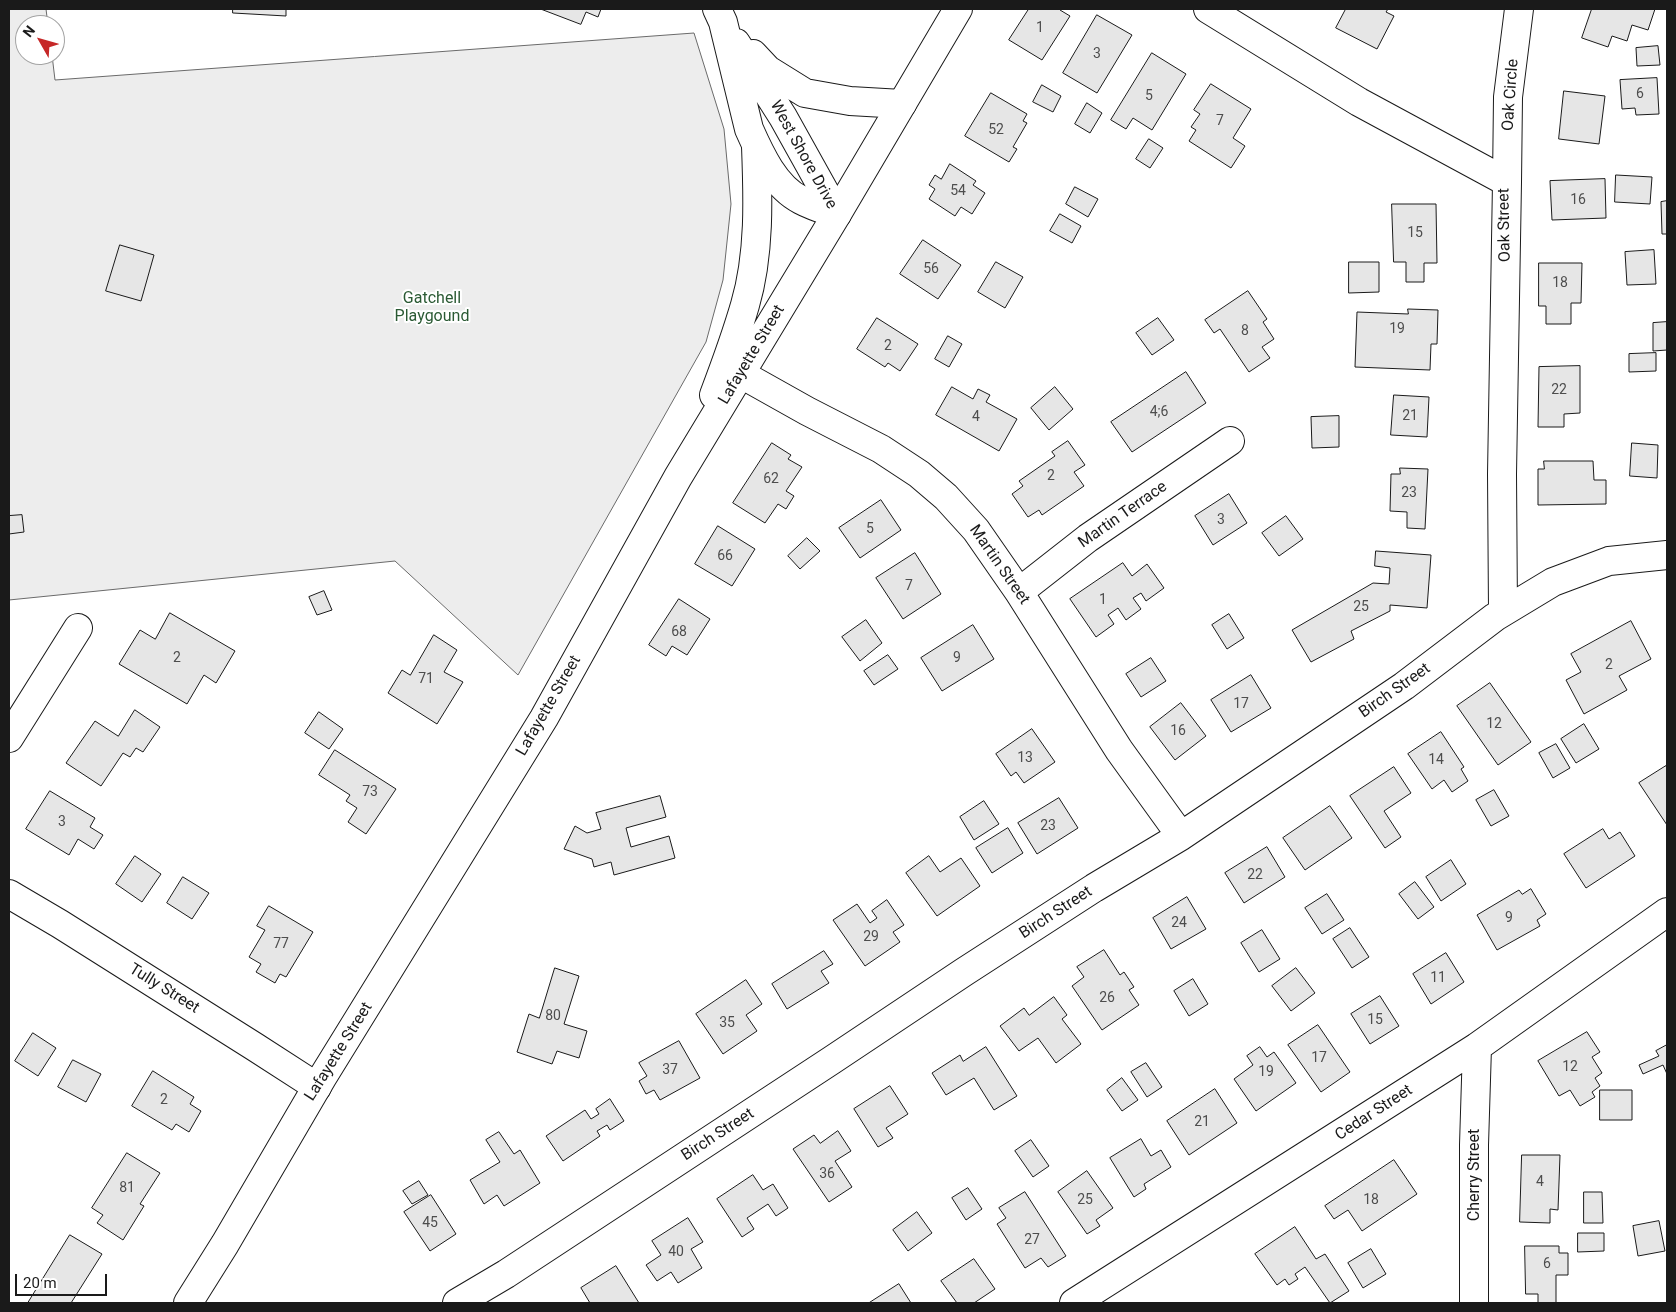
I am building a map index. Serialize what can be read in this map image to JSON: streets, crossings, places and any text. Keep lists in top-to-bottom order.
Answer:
{
  "streets": {
    "street": [
      "Oak Circle",
      "West Shore Drive",
      "Oak Street",
      "Lafayette Street",
      "Martin Terrace",
      "Martin Street",
      "Birch Street",
      "Tully Street",
      "Cedar Street",
      "Cherry Street"
    ]
  },
  "crossings": [
    ["Oak Circle", "Oak Street"],
    ["West Shore Drive", "Lafayette Street"],
    ["Oak Street", "Birch Street"],
    ["Lafayette Street", "Martin Street"],
    ["Lafayette Street", "Tully Street"],
    ["Martin Terrace", "Martin Street"],
    ["Martin Street", "Birch Street"],
    ["Cedar Street", "Cherry Street"]
  ],
  "parks": ["Gatchell Playgound"],
  "house_numbers": [
    "1",
    "3",
    "6",
    "5",
    "7",
    "52",
    "54",
    "16",
    "15",
    "56",
    "18",
    "19",
    "8",
    "2",
    "22",
    "4;6",
    "21",
    "4",
    "2",
    "62",
    "23",
    "3",
    "5",
    "66",
    "7",
    "1",
    "25",
    "68",
    "2",
    "9",
    "2",
    "71",
    "17",
    "12",
    "16",
    "13",
    "14",
    "73",
    "3",
    "23",
    "22",
    "9",
    "24",
    "29",
    "77",
    "11",
    "26",
    "80",
    "15",
    "35",
    "17",
    "12",
    "37",
    "19",
    "2",
    "21",
    "36",
    "4",
    "81",
    "25",
    "18",
    "45",
    "27",
    "40",
    "6"
  ],
  "scale_bar": "20 m",
  "north": "top left"
}
